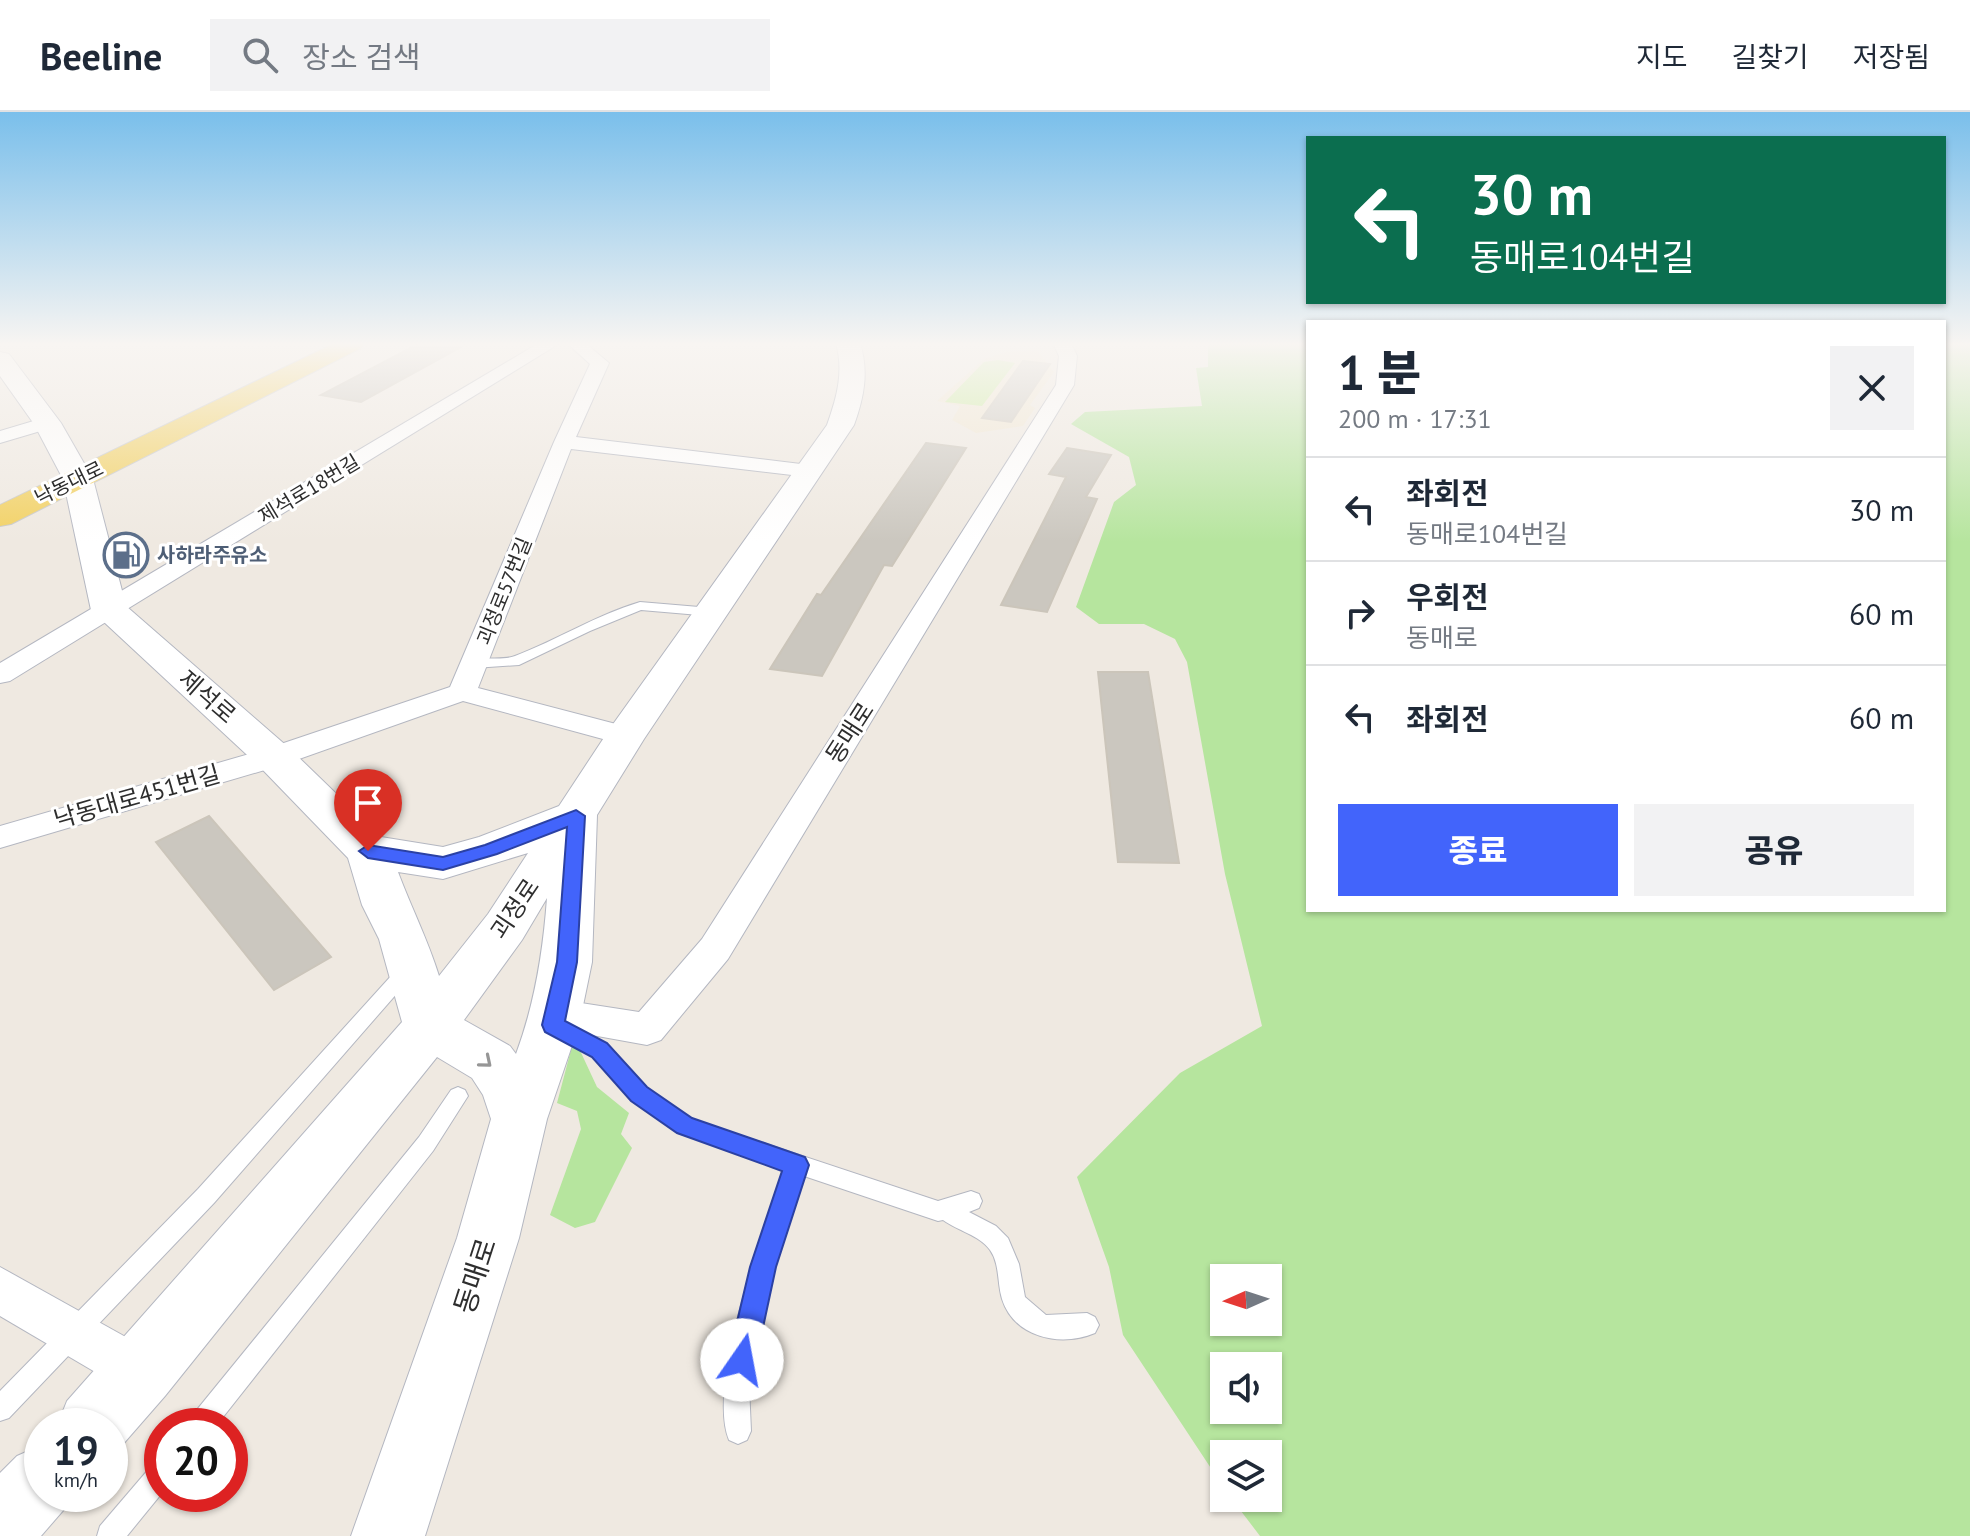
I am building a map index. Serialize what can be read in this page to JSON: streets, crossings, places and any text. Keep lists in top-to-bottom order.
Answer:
{
  "streets": {
    "main road": [
      "낙동대로",
      "제석로",
      "동매로",
      "괴정로"
    ],
    "street": ["제석로18번길", "괴정로57번길", "낙동대로451번길"]
  },
  "crossings": [
    ["제석로18번길", "제석로"],
    ["괴정로57번길", "낙동대로451번길"],
    ["제석로", "낙동대로451번길"],
    ["제석로", "괴정로"],
    ["동매로", "괴정로"]
  ],
  "places": {
    "fuel station": ["사하라주유소"]
  },
  "north": "left",
  "page": {
    "header": "Beeline",
    "search": "장소 검색",
    "nav": ["지도", "길찾기", "저장됨"],
    "turn": ["30 m", "동매로104번길"],
    "heading": ["1 분", "200 m · 17:31"],
    "list": [
      {
        "name": "좌회전",
        "note": "동매로104번길",
        "value": "30 m"
      },
      {
        "name": "우회전",
        "note": "동매로",
        "value": "60 m"
      },
      {
        "name": "좌회전",
        "value": "60 m"
      }
    ],
    "buttons": ["종료", "공유"],
    "speed": "19 km/h",
    "limit": "20"
  }
}
